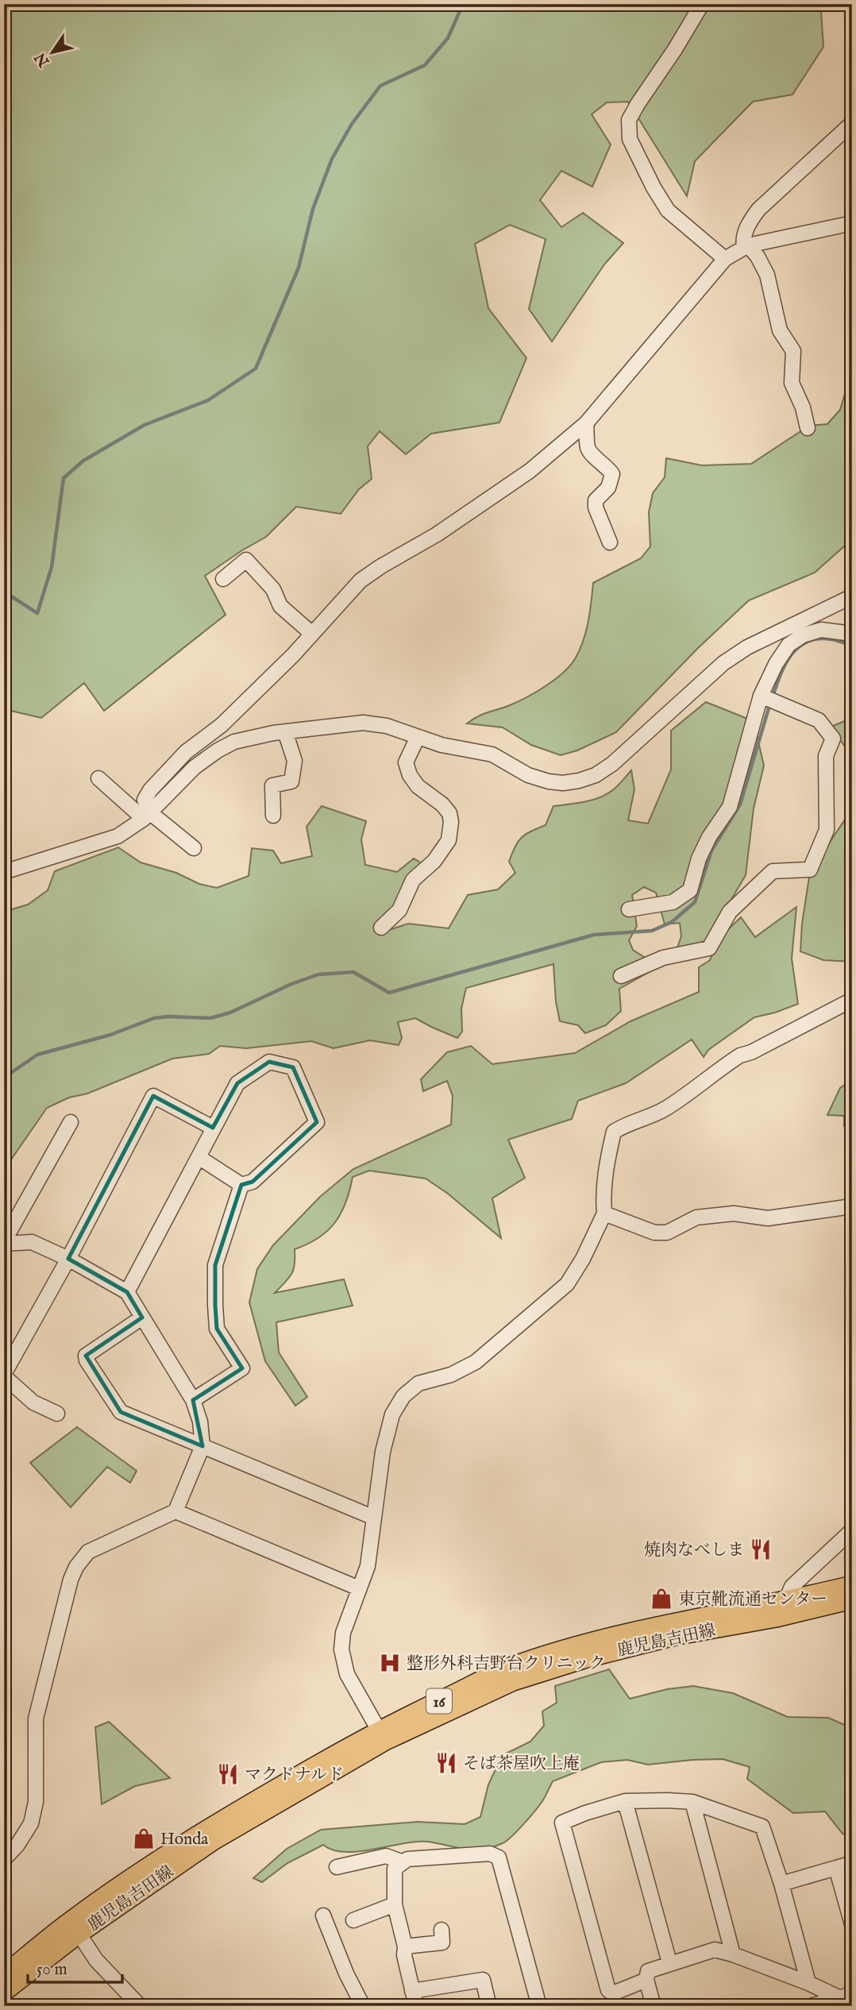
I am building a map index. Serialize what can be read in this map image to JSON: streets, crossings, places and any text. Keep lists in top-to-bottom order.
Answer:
{
  "streets": {
    "main road": ["鹿児島吉田線", "16"]
  },
  "places": {
    "restaurant": ["焼肉なべしま", "そば茶屋吹上庵", "マクドナルド"],
    "shop": ["東京靴流通センター", "Honda"],
    "hospital": ["整形外科吉野台クリニック"]
  },
  "scale_bar": "50 m",
  "north": "bottom left"
}
